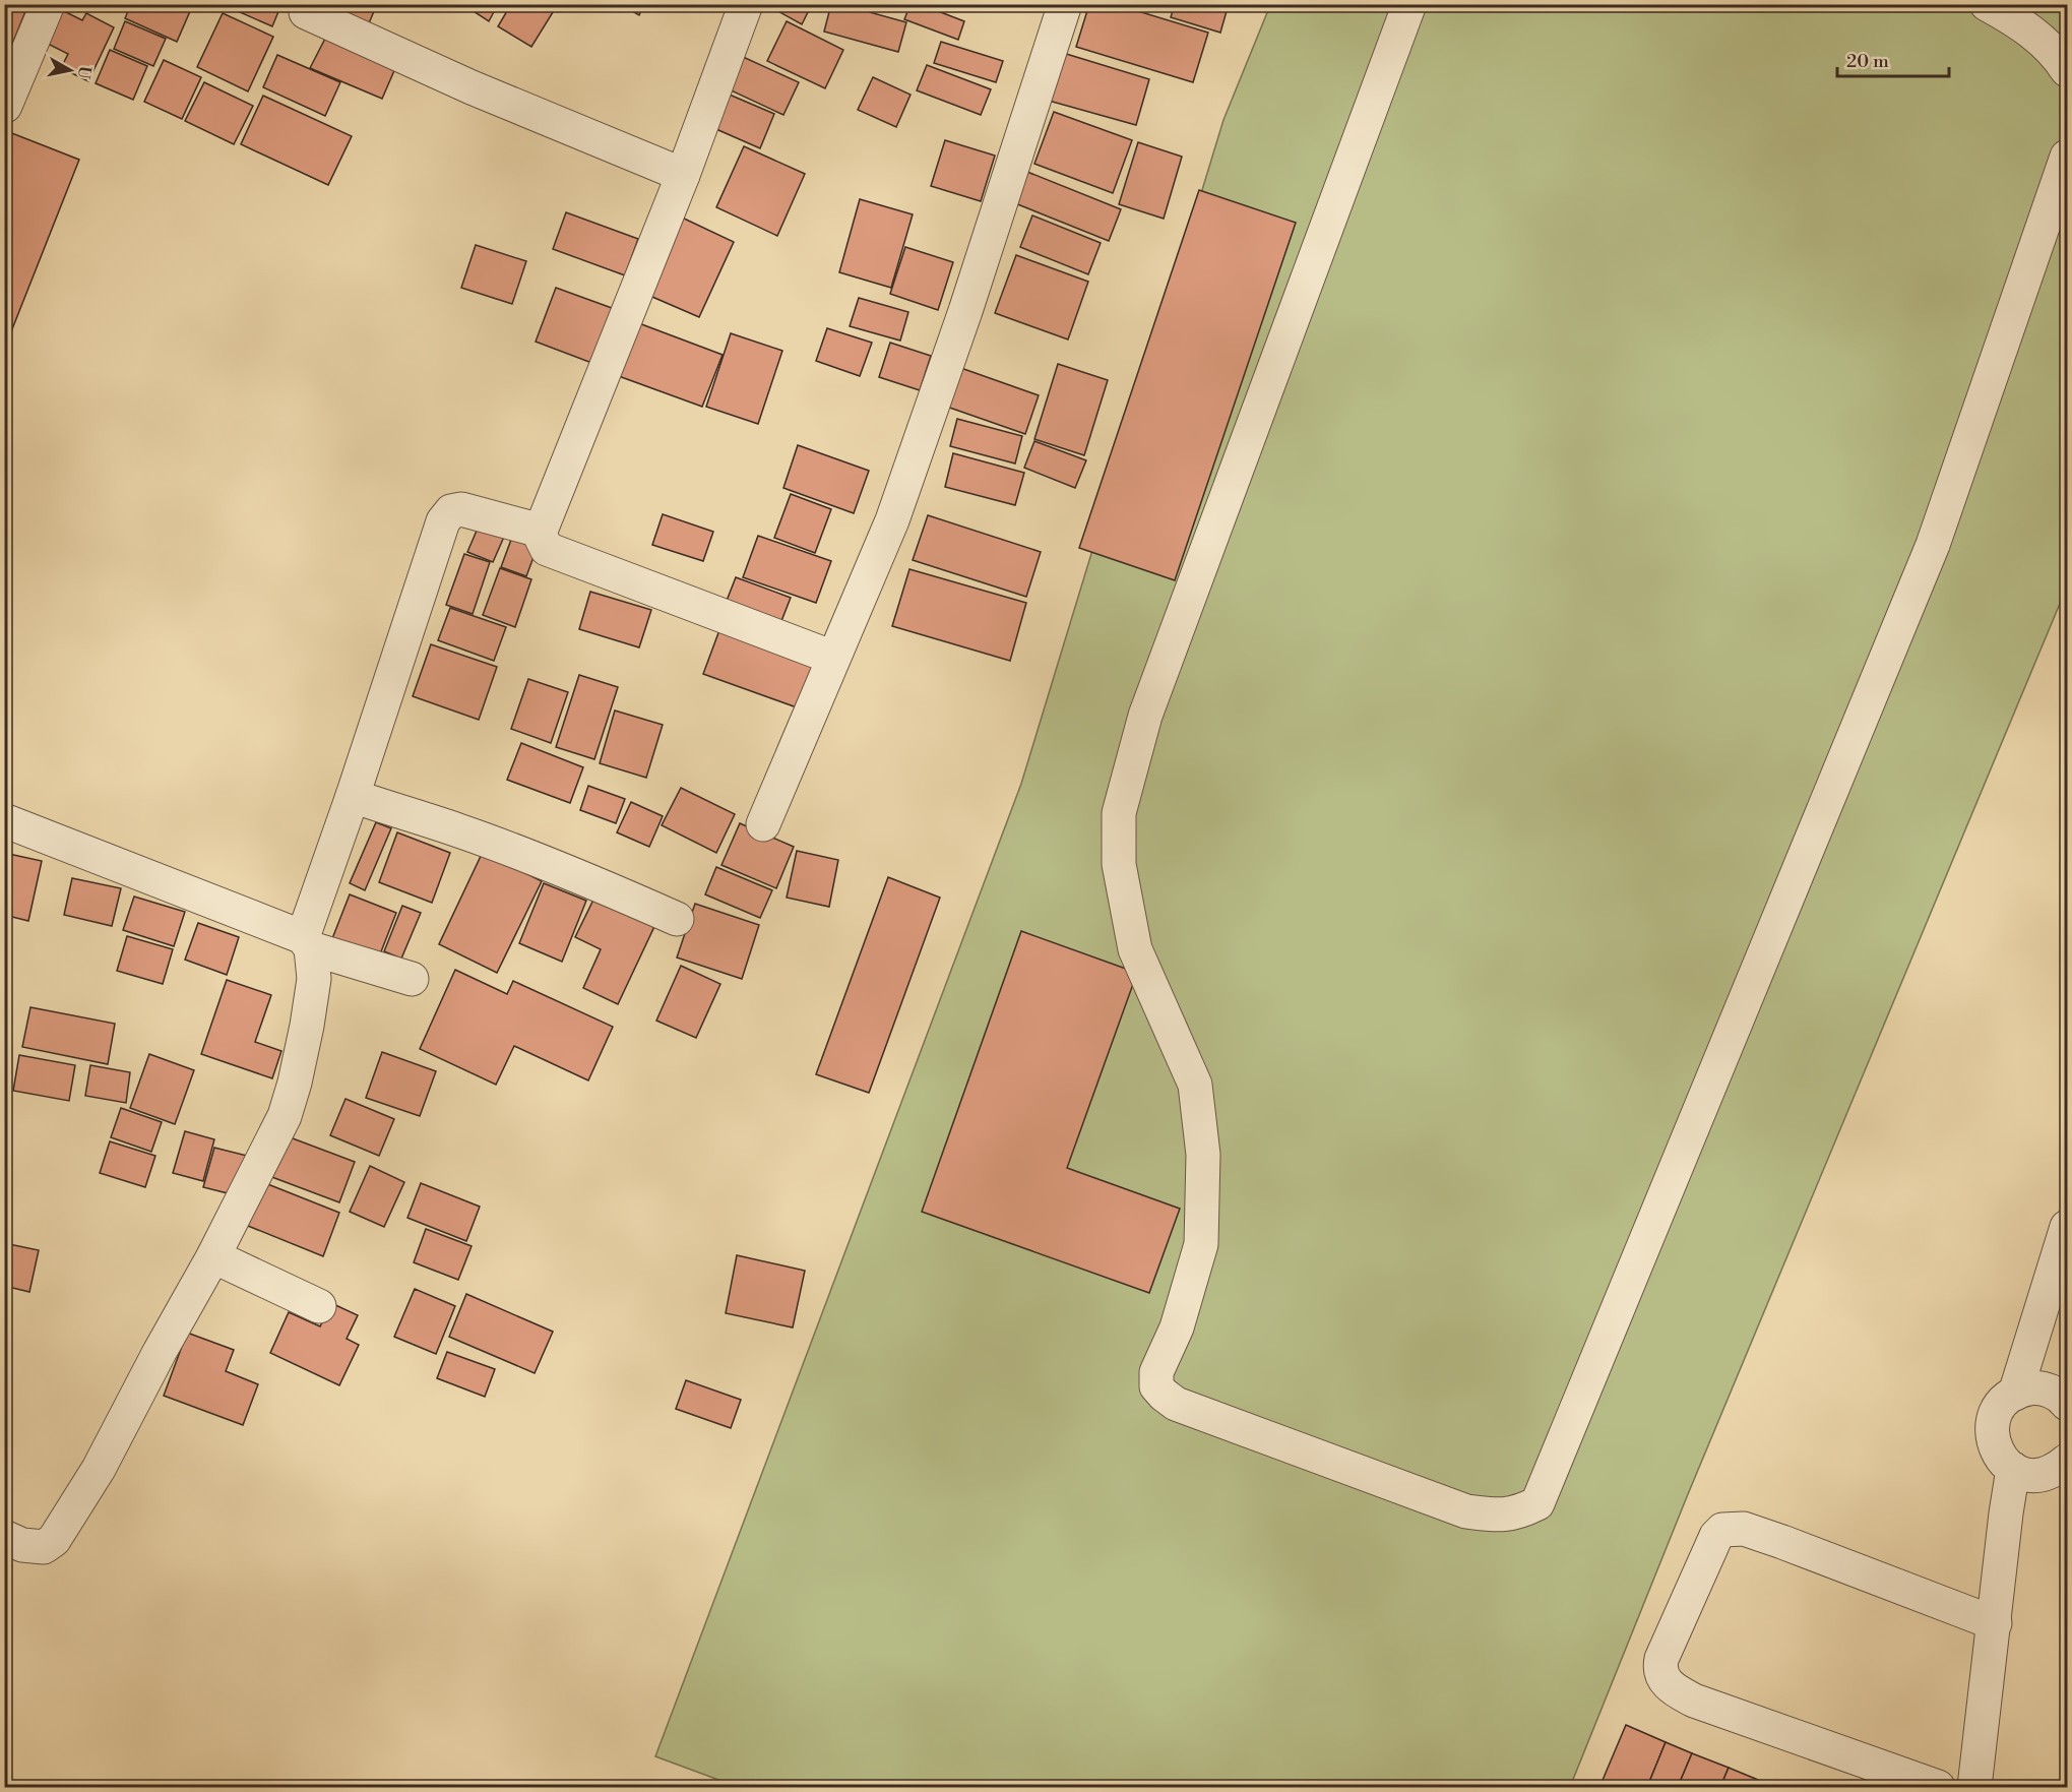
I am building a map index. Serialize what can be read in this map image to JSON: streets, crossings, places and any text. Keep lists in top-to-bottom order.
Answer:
{
  "scale_bar": "20 m",
  "north": "right"
}
